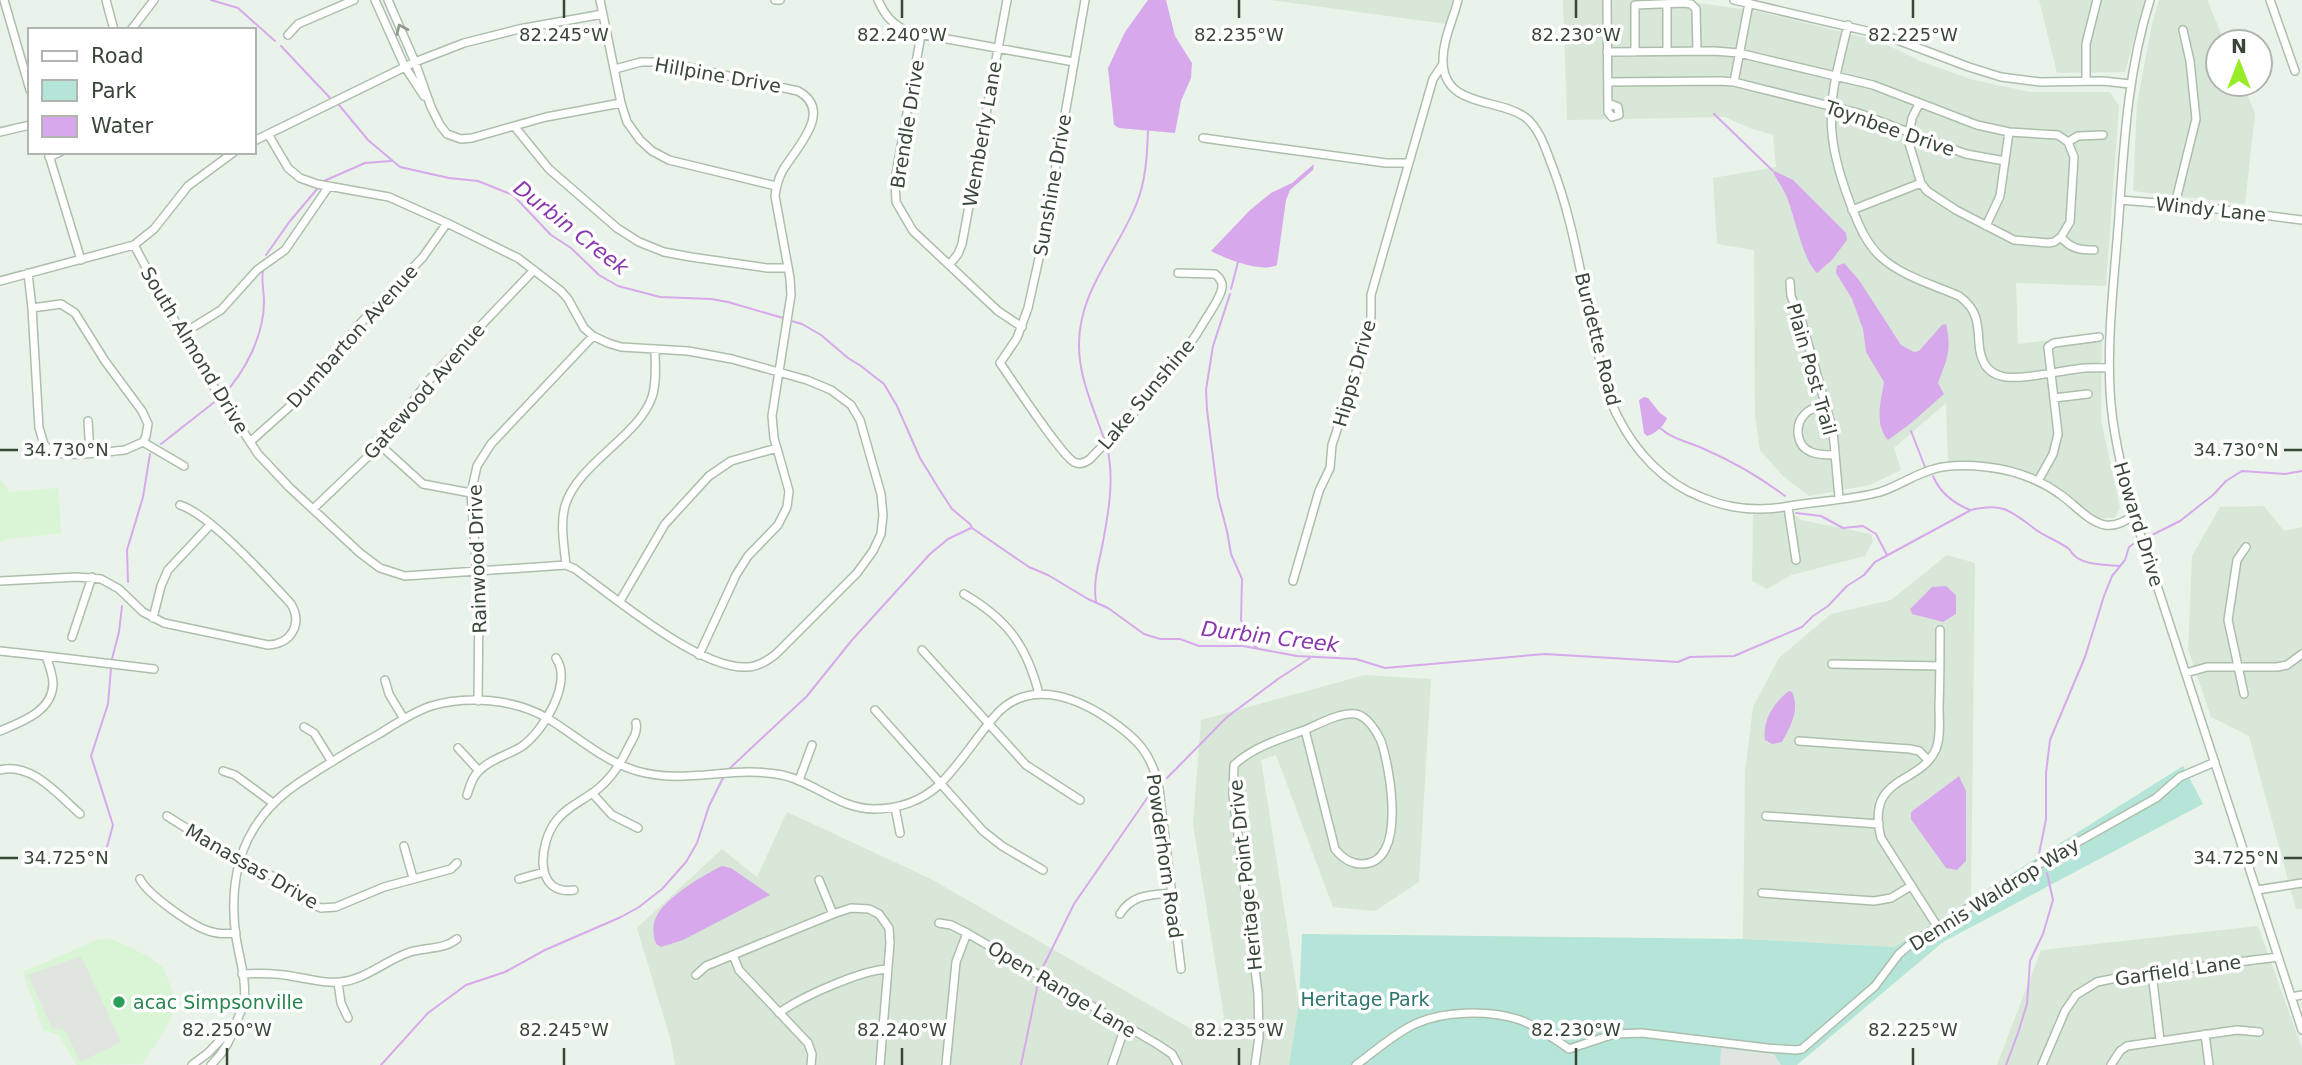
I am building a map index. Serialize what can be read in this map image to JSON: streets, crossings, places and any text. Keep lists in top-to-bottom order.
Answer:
{
  "streets": {
    "street": [
      "Hillpine Drive",
      "Brendle Drive",
      "Toynbee Drive",
      "Wemberly Lane",
      "Sunshine Drive",
      "Windy Lane",
      "Dumbarton Avenue",
      "Burdette Road",
      "South Almond Drive",
      "Plain Post Trail",
      "Hipps Drive",
      "Gatewood Avenue",
      "Lake Sunshine",
      "Howard Drive",
      "Rainwood Drive",
      "Powderhorn Road",
      "Manassas Drive",
      "Heritage Point Drive",
      "Dennis Waldrop Way",
      "Garfield Lane",
      "Open Range Lane"
    ]
  },
  "crossings": [
    ["Brendle Drive", "Wemberly Lane"],
    ["Brendle Drive", "Sunshine Drive"],
    ["Sunshine Drive", "Lake Sunshine"],
    ["Windy Lane", "Howard Drive"],
    ["Dumbarton Avenue", "South Almond Drive"],
    ["Burdette Road", "Plain Post Trail"],
    ["Burdette Road", "Hipps Drive"],
    ["Burdette Road", "Howard Drive"],
    ["South Almond Drive", "Gatewood Avenue"],
    ["South Almond Drive", "Rainwood Drive"],
    ["Howard Drive", "Dennis Waldrop Way"],
    ["Howard Drive", "Garfield Lane"],
    ["Rainwood Drive", "Powderhorn Road"],
    ["Powderhorn Road", "Manassas Drive"]
  ],
  "water": ["Durbin Creek"],
  "parks": ["Heritage Park"],
  "places": ["acac Simpsonville"],
  "legend": ["Road", "Park", "Water"],
  "north": "top",
  "coordinates": [
    "82.245°W",
    "82.240°W",
    "82.235°W",
    "82.230°W",
    "82.225°W",
    "34.730°N",
    "34.725°N",
    "82.250°W"
  ]
}
